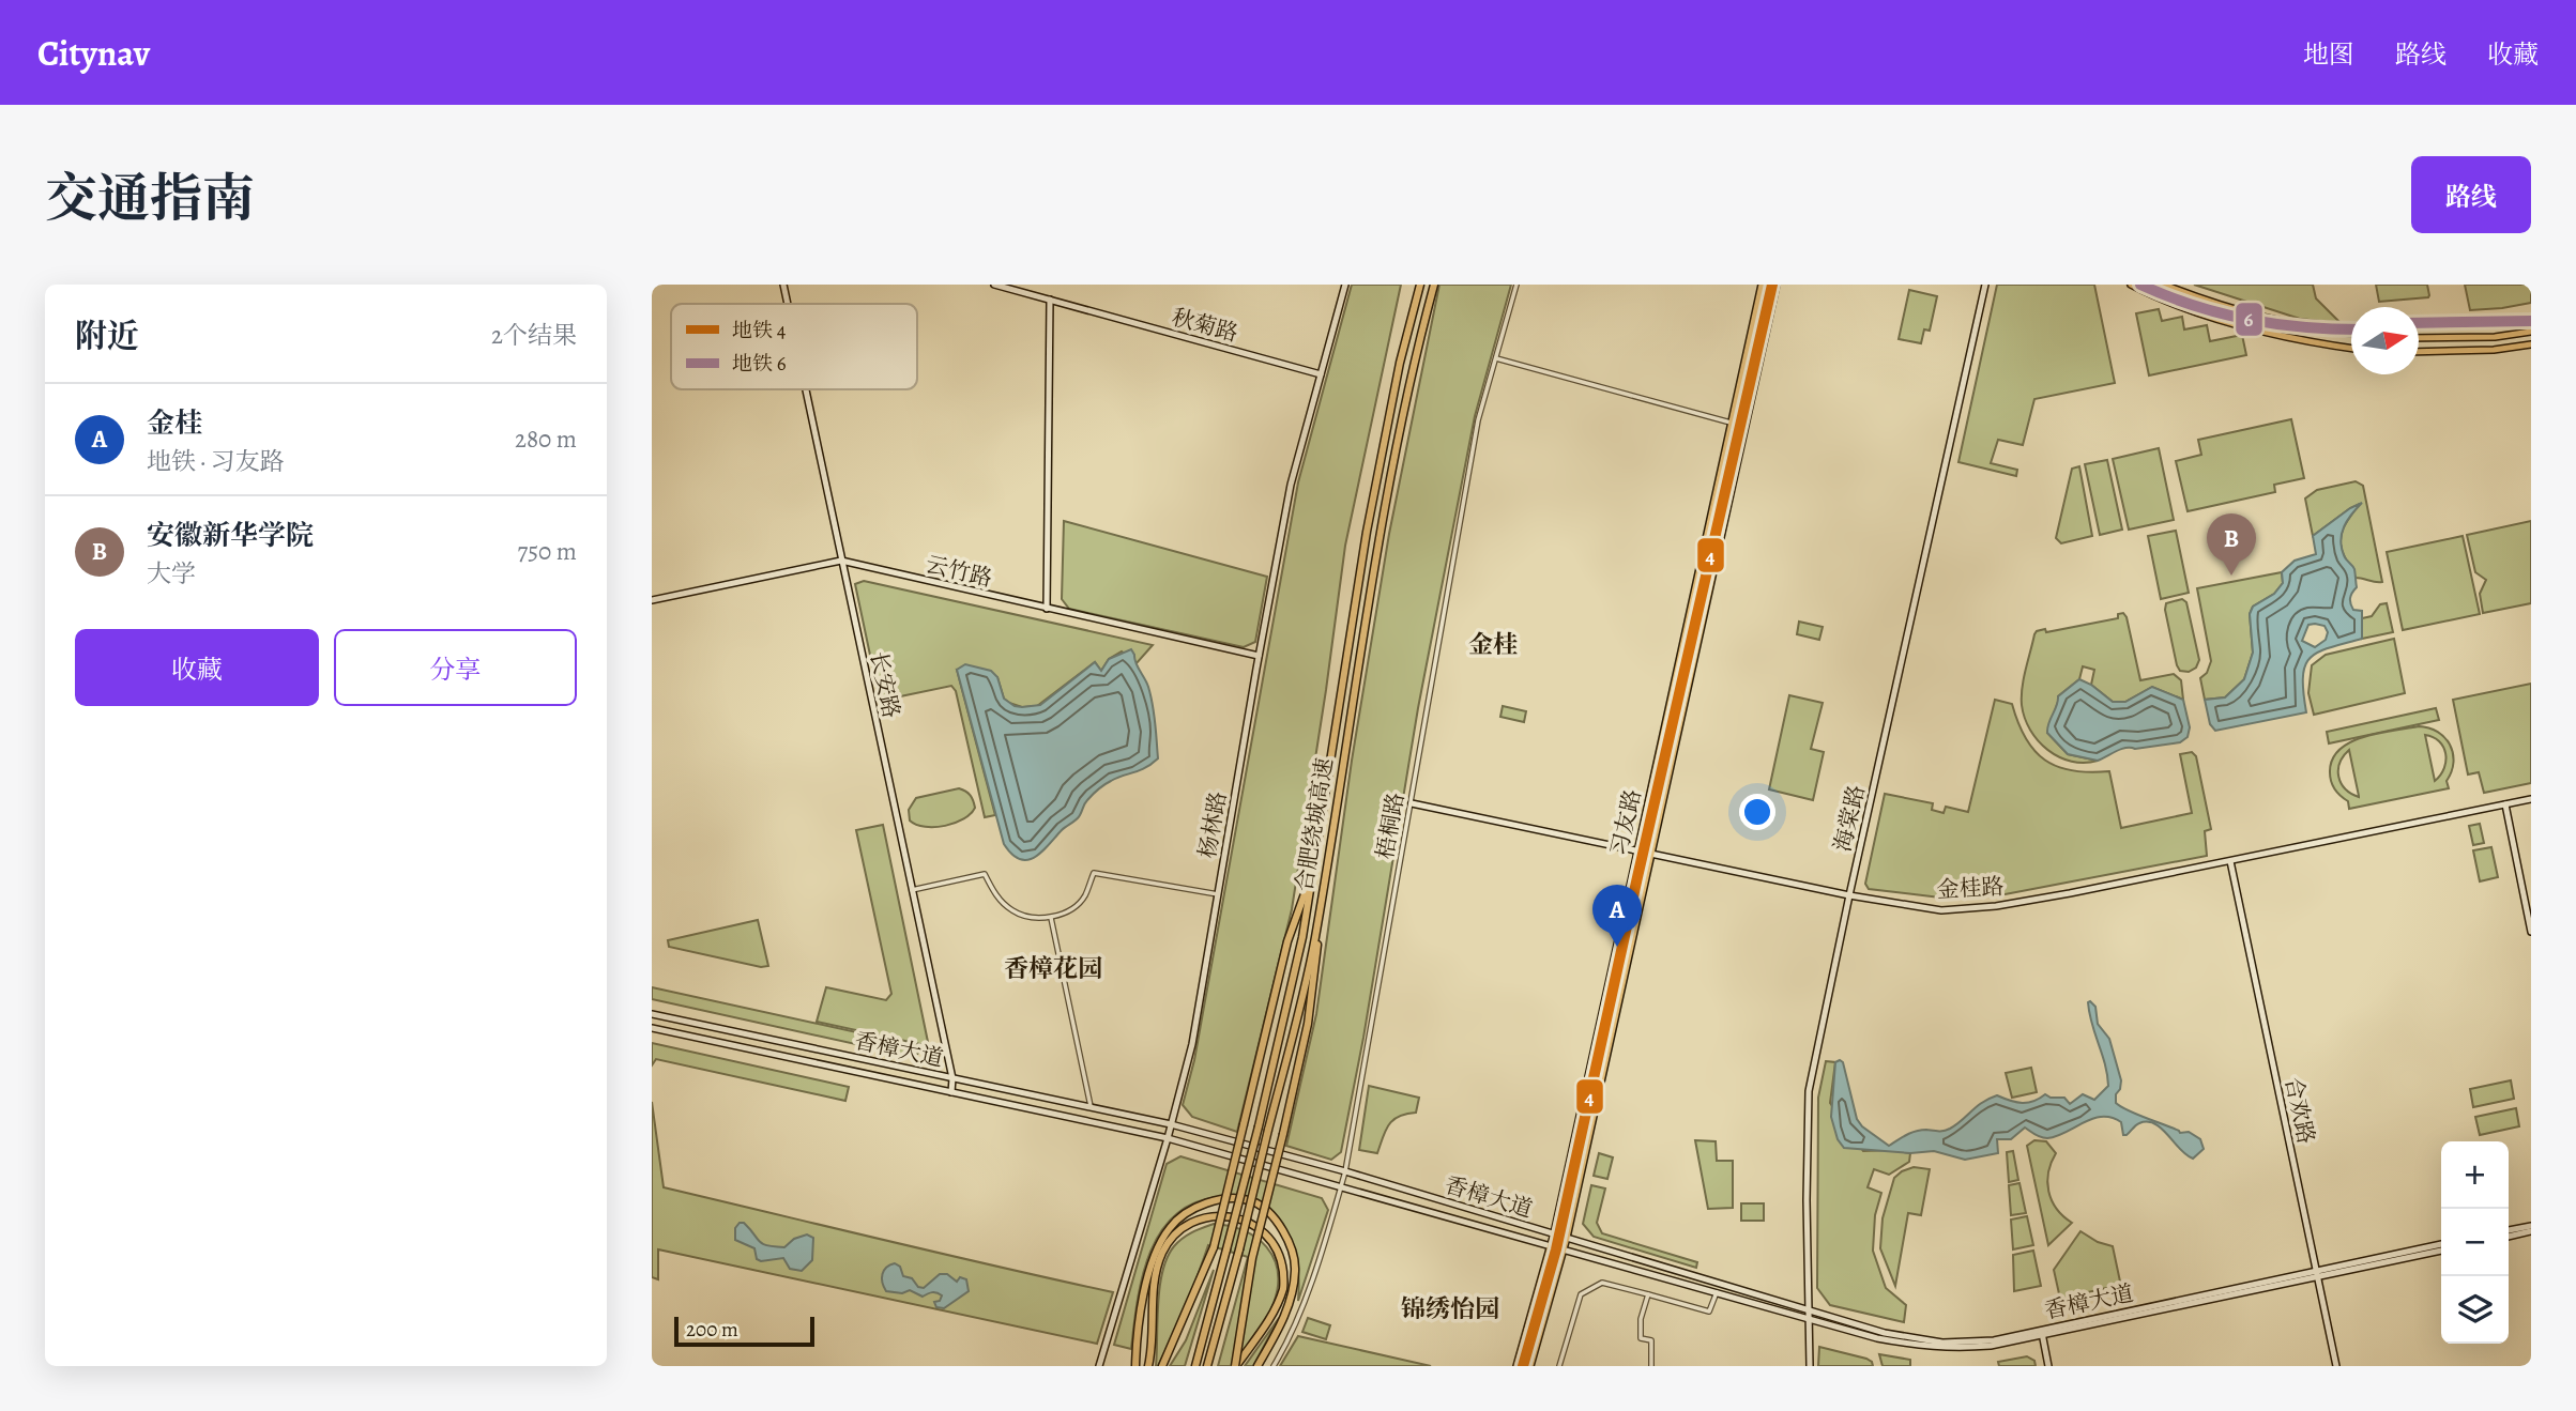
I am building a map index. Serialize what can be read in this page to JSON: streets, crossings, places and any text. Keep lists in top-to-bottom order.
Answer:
{
  "streets": {
    "highway": ["合肥绕城高速"],
    "main road": ["习友路"],
    "street": [
      "秋菊路",
      "云竹路",
      "长安路",
      "海棠路",
      "杨林路",
      "梧桐路",
      "金桂路",
      "香樟大道",
      "合欢路"
    ]
  },
  "crossings": [
    ["秋菊路", "杨林路"],
    ["云竹路", "长安路"],
    ["云竹路", "杨林路"],
    ["长安路", "香樟大道"],
    ["海棠路", "金桂路"],
    ["海棠路", "香樟大道"],
    ["习友路", "金桂路"],
    ["习友路", "香樟大道"],
    ["杨林路", "香樟大道"],
    ["梧桐路", "金桂路"],
    ["梧桐路", "香樟大道"],
    ["金桂路", "合欢路"],
    ["香樟大道", "合欢路"]
  ],
  "districts": ["金桂", "香樟花园", "锦绣怡园"],
  "lines": ["metro line 4", "metro line 6"],
  "legend": ["地铁 4", "地铁 6"],
  "scale_bar": "200 m",
  "north": "right",
  "page": {
    "header": "Citynav",
    "nav": ["地图", "路线", "收藏"],
    "title": "交通指南",
    "buttons": [
      "路线",
      ["收藏", "分享"]
    ],
    "heading": ["附近", "2个结果"],
    "list": [
      {
        "mark": "A",
        "name": "金桂",
        "note": "地铁 · 习友路",
        "value": "280 m"
      },
      {
        "mark": "B",
        "name": "安徽新华学院",
        "note": "大学",
        "value": "750 m"
      }
    ],
    "pins": ["B", "A"],
    "map_buttons": ["+", "−"],
    "scale": "200 m"
  }
}
